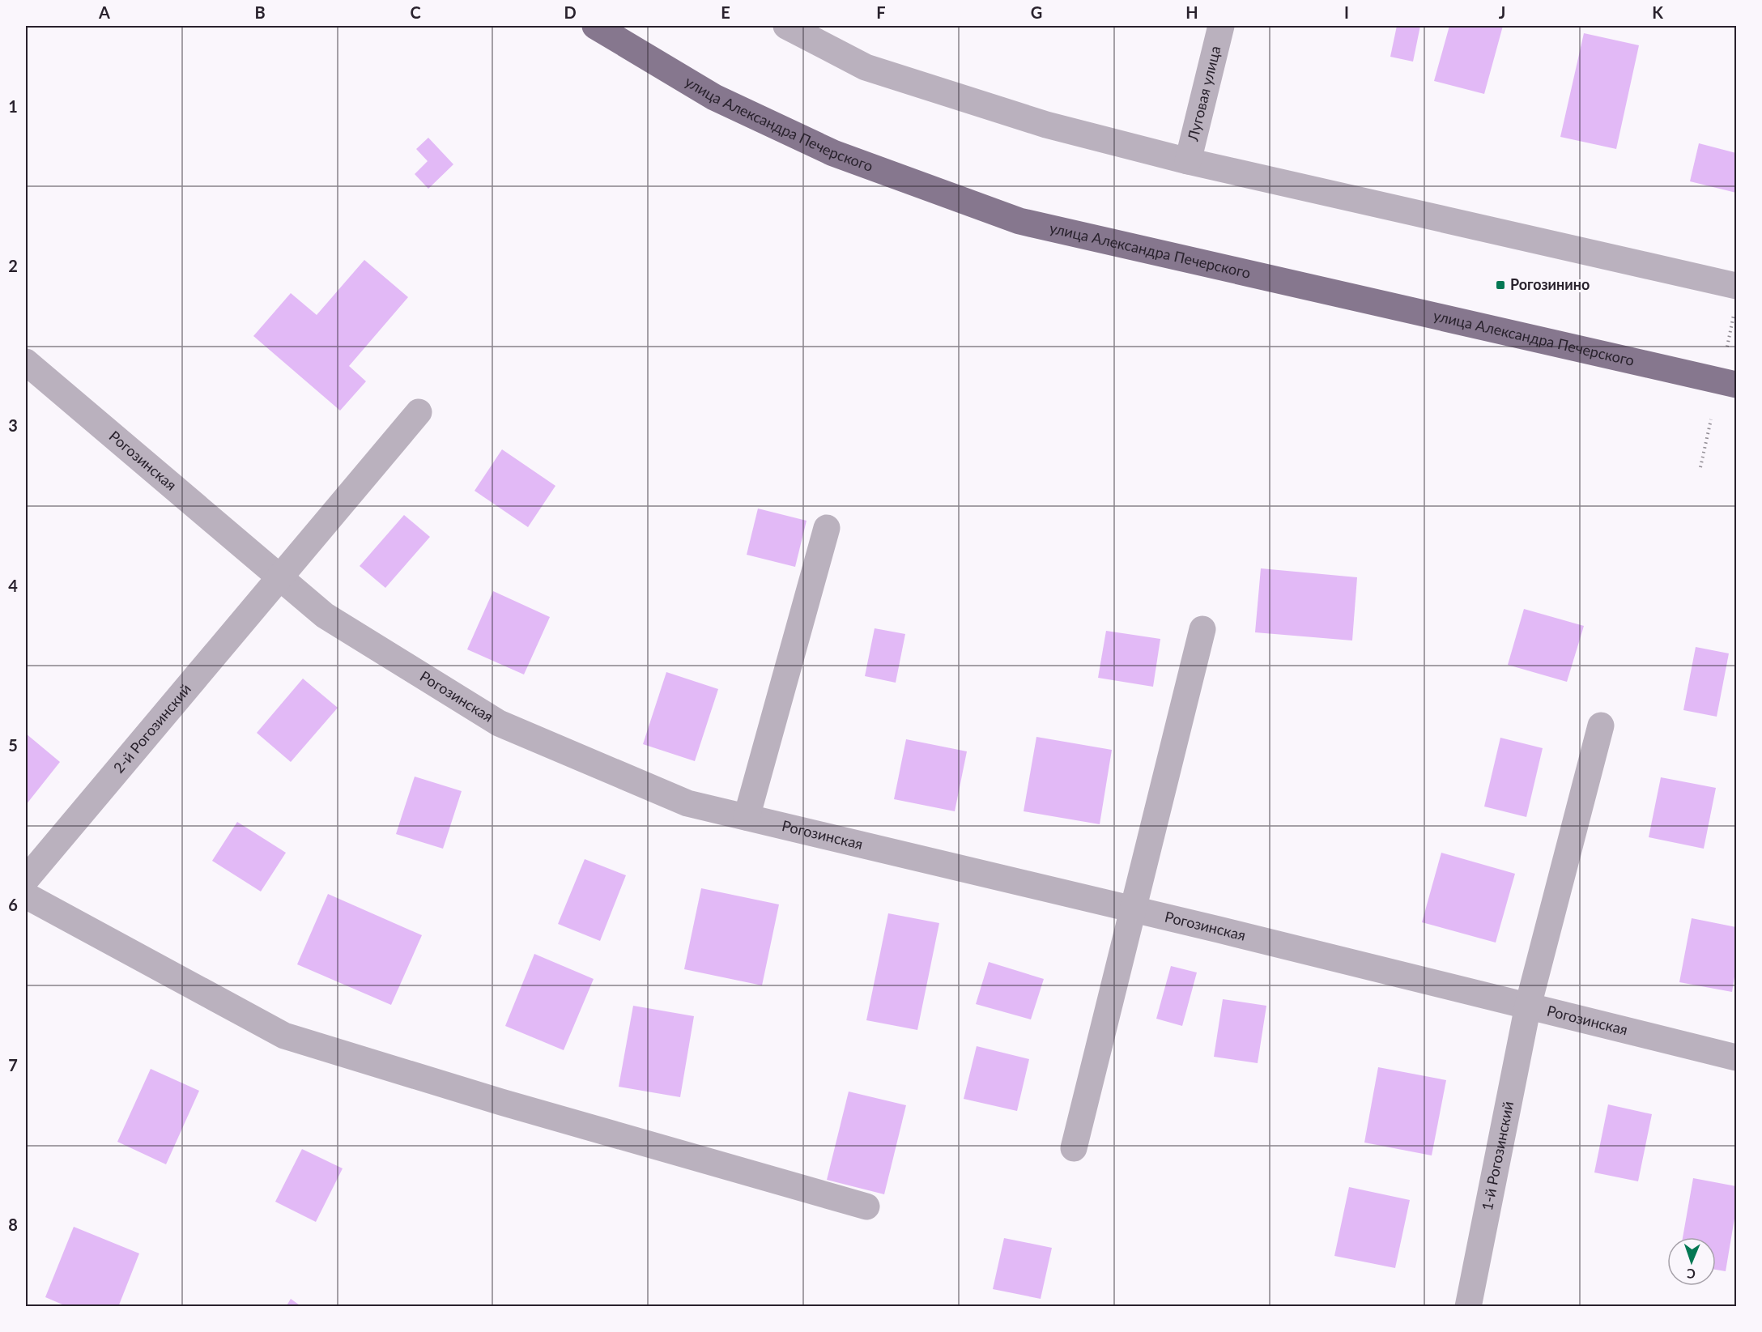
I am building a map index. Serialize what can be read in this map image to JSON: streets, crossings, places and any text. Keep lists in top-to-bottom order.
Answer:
{
  "streets": {
    "main road": ["улица Александра Печерского"],
    "street": [
      "Луговая улица",
      "Рогозинская",
      "2-й Рогозинский",
      "1-й Рогозинский"
    ]
  },
  "crossings": [
    ["Рогозинская", "2-й Рогозинский"],
    ["Рогозинская", "1-й Рогозинский"]
  ],
  "places": {
    "transit": ["Рогозинино"]
  },
  "north": "bottom",
  "grid": {
    "columns": [
      "A",
      "B",
      "C",
      "D",
      "E",
      "F",
      "G",
      "H",
      "I",
      "J",
      "K"
    ],
    "rows": [
      "1",
      "2",
      "3",
      "4",
      "5",
      "6",
      "7",
      "8"
    ]
  }
}
